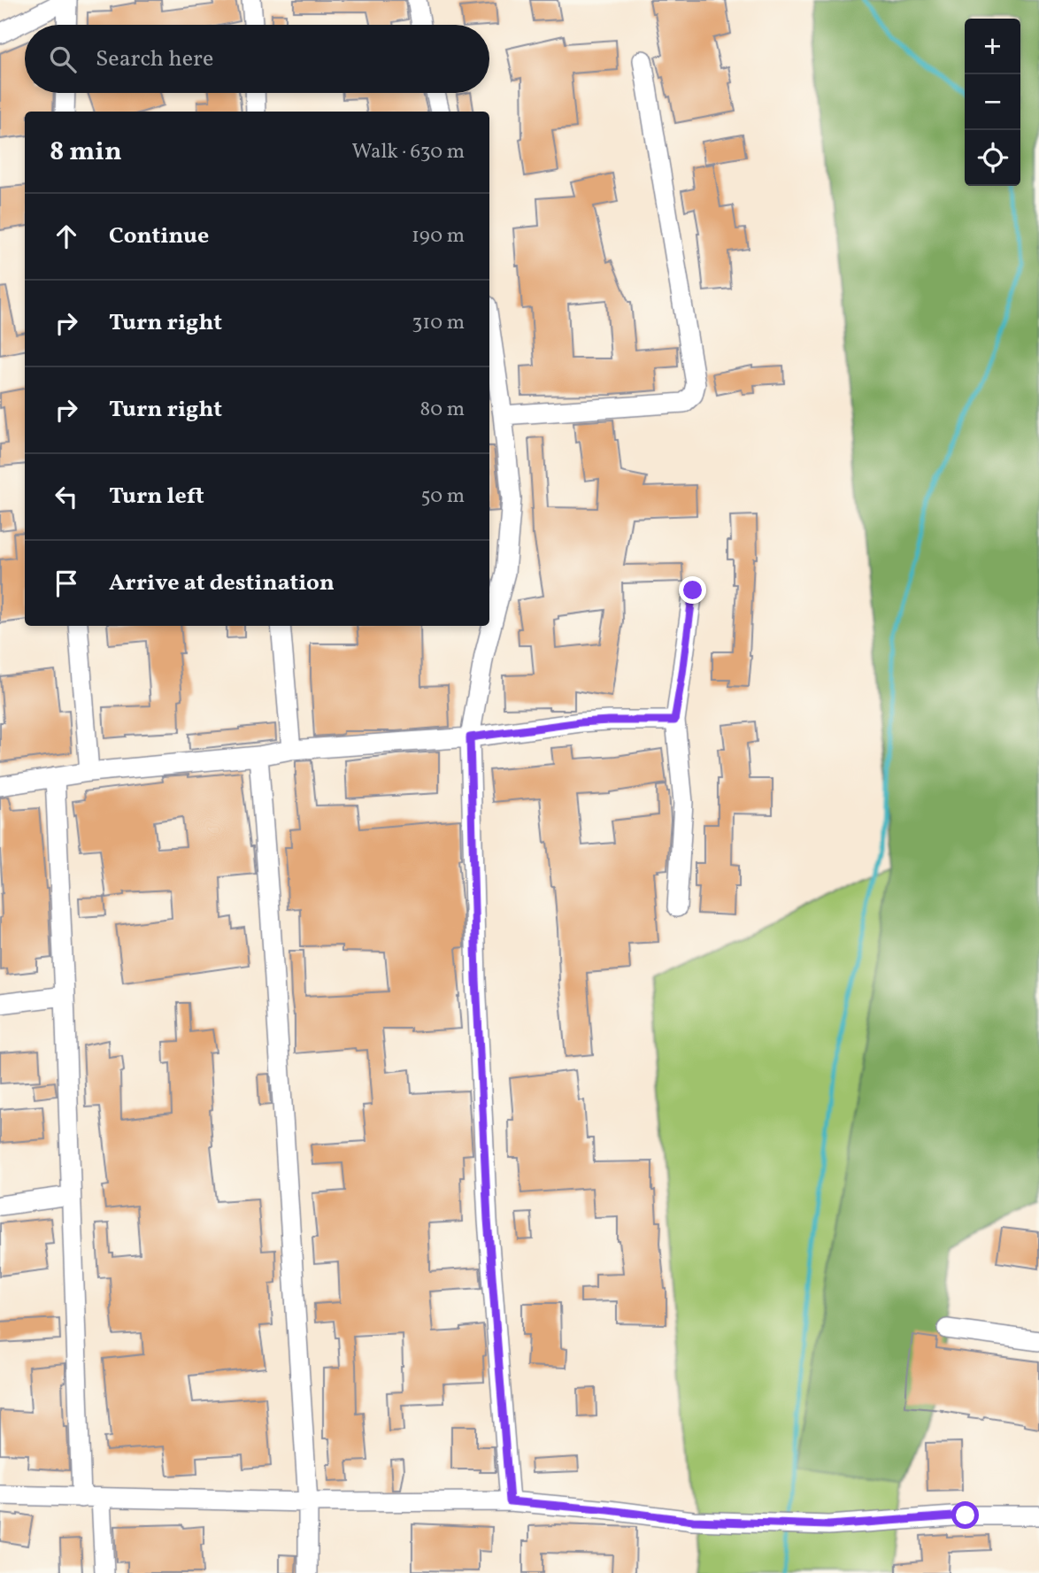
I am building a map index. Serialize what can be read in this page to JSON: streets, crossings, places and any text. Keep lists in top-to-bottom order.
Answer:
{
  "page": {
    "map_buttons": ["+", "−"],
    "search": "Search here",
    "heading": ["8 min", "Walk · 630 m"],
    "list": [
      ["Continue", "190 m"],
      ["Turn right", "310 m"],
      ["Turn right", "80 m"],
      ["Turn left", "50 m"],
      "Arrive at destination"
    ]
  }
}
